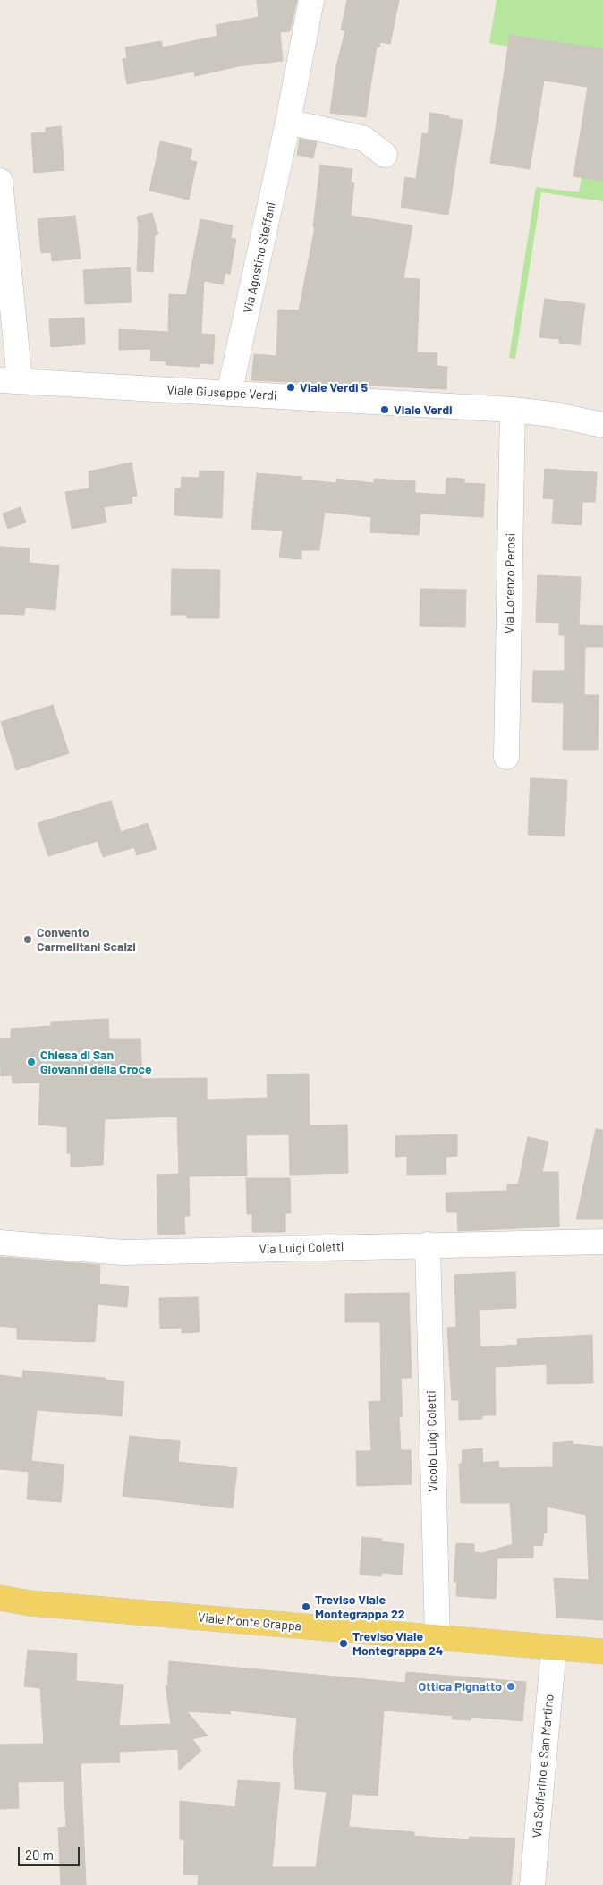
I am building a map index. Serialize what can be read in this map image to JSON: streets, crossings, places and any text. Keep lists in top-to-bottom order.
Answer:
{
  "streets": {
    "main road": ["Viale Monte Grappa"],
    "street": [
      "Via Agostino Steffani",
      "Viale Giuseppe Verdi",
      "Via Lorenzo Perosi",
      "Via Luigi Coletti",
      "Vicolo Luigi Coletti",
      "Via Solferino e San Martino"
    ]
  },
  "crossings": [
    ["Via Agostino Steffani", "Viale Giuseppe Verdi"],
    ["Viale Giuseppe Verdi", "Via Lorenzo Perosi"],
    ["Via Luigi Coletti", "Vicolo Luigi Coletti"],
    ["Vicolo Luigi Coletti", "Viale Monte Grappa"],
    ["Viale Monte Grappa", "Via Solferino e San Martino"]
  ],
  "places": [
    "Viale Verdi 5",
    "Viale Verdi",
    "Convento Carmelitani Scalzi",
    "Chiesa di San Giovanni della Croce",
    "Treviso Viale Montegrappa 22",
    "Treviso Viale Montegrappa 24",
    "Ottica Pignatto"
  ],
  "scale_bar": "20 m"
}
